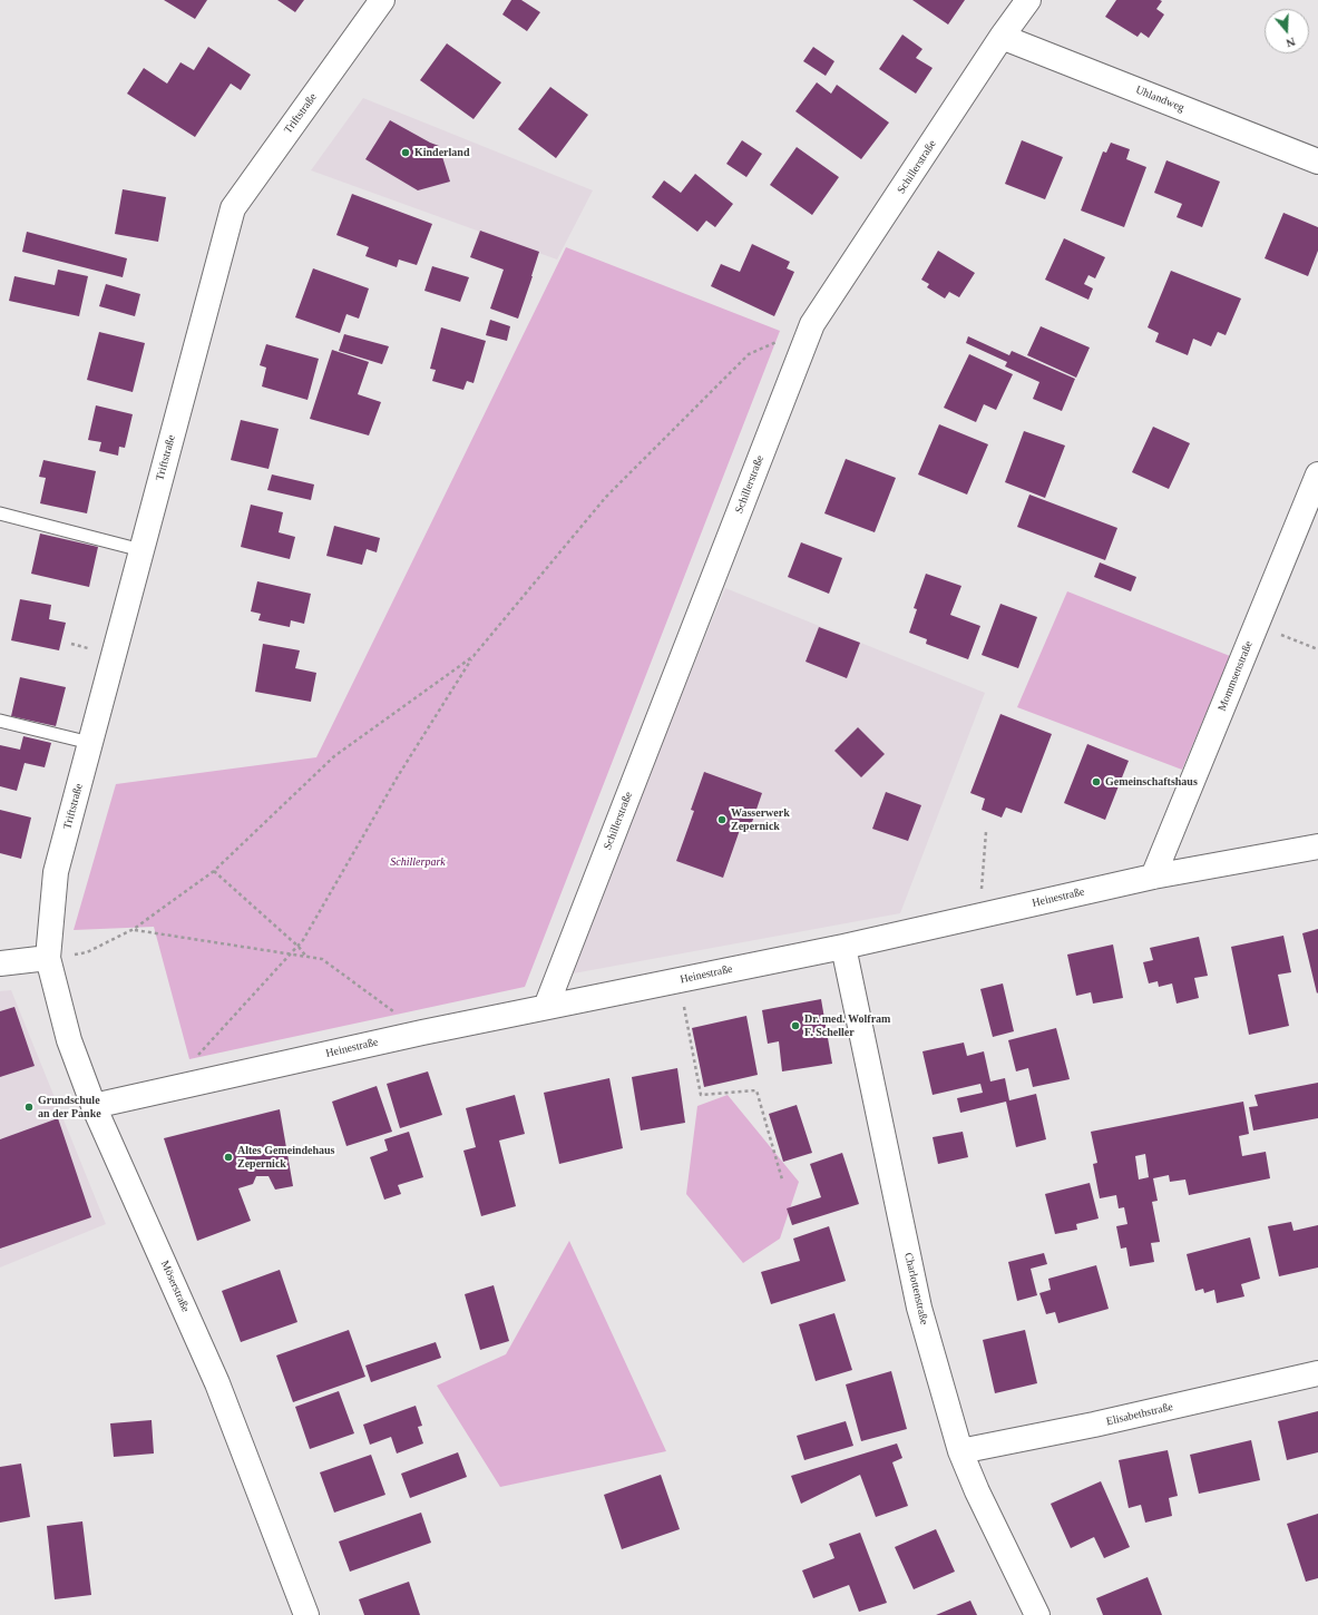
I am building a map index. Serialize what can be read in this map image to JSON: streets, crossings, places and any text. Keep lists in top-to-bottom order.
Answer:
{
  "streets": {
    "street": [
      "Uhlandweg",
      "Triftstraße",
      "Schillerstraße",
      "Mommsenstraße",
      "Heinestraße",
      "Möserstraße",
      "Charlottenstraße",
      "Elisabethstraße"
    ]
  },
  "crossings": [
    ["Uhlandweg", "Schillerstraße"],
    ["Triftstraße", "Möserstraße"],
    ["Schillerstraße", "Heinestraße"],
    ["Mommsenstraße", "Heinestraße"],
    ["Heinestraße", "Möserstraße"],
    ["Heinestraße", "Charlottenstraße"],
    ["Charlottenstraße", "Elisabethstraße"]
  ],
  "parks": ["Schillerpark"],
  "places": [
    "Kinderland",
    "Gemeinschaftshaus",
    "Wasserwerk Zepernick",
    "Dr. med. Wolfram F. Scheller",
    "Grundschule an der Panke",
    "Altes Gemeindehaus Zepernick"
  ],
  "north": "bottom"
}
